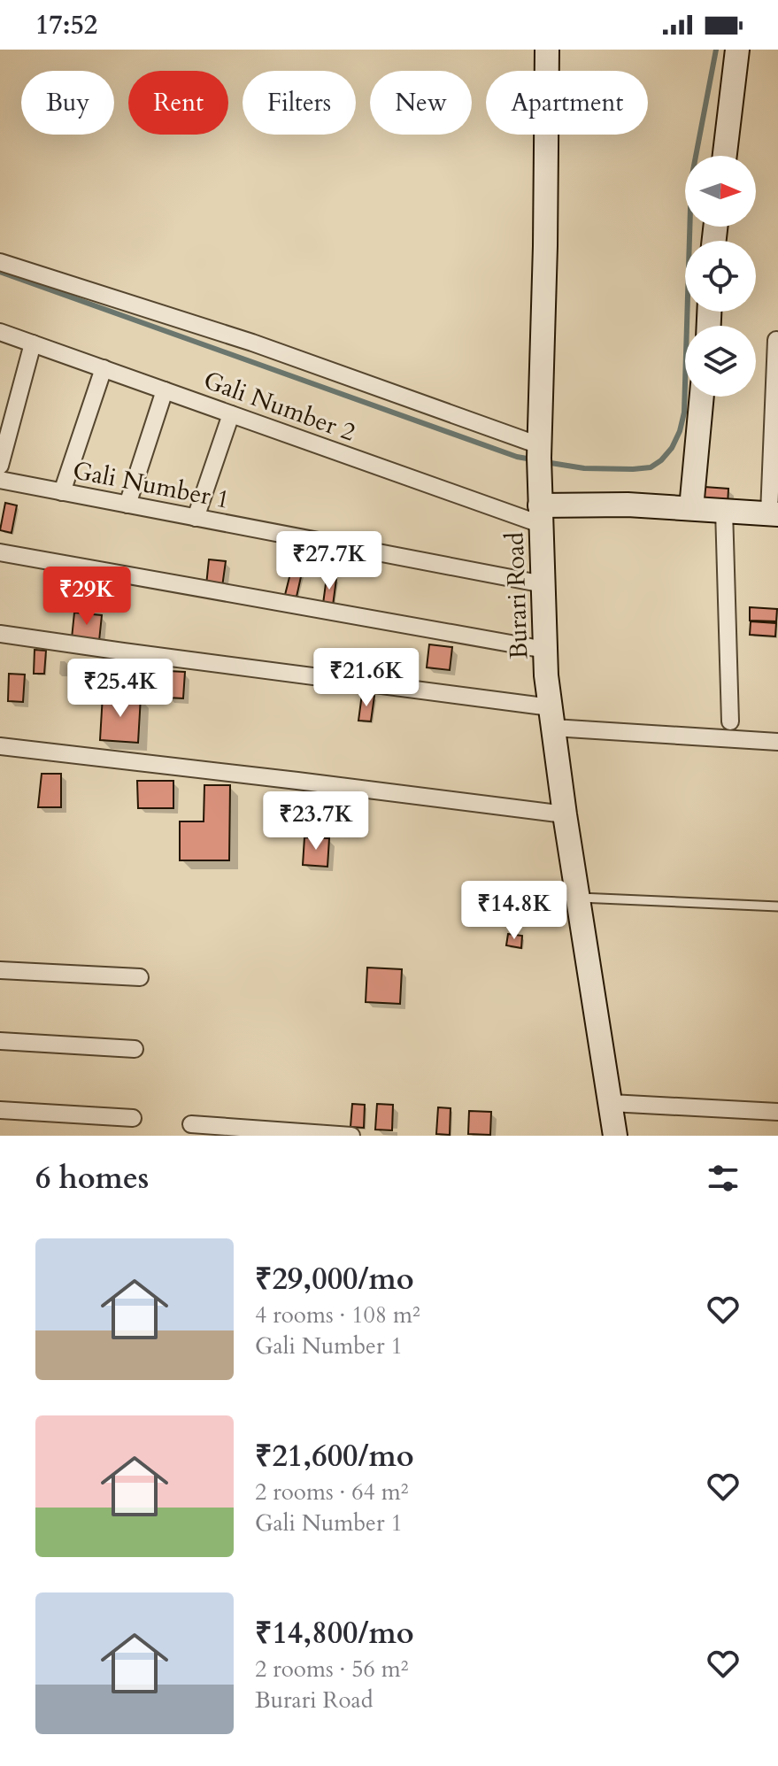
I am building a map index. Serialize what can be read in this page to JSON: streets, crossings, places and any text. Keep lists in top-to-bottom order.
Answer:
{
  "streets": {
    "main road": ["Burari Road"],
    "street": ["Gali Number 2", "Gali Number 1"]
  },
  "crossings": [
    ["Gali Number 2", "Burari Road"],
    ["Gali Number 1", "Burari Road"]
  ],
  "north": "right",
  "page": {
    "status": "17:52",
    "chip": [
      "Buy",
      "Rent",
      "Filters",
      "New",
      "Apartment"
    ],
    "price": [
      "₹27.7K",
      "₹29K",
      "₹21.6K",
      "₹25.4K",
      "₹23.7K",
      "₹14.8K"
    ],
    "heading": "6 homes",
    "list": [
      {
        "name": "₹29,000/mo",
        "note": "4 rooms · 108 m² · Gali Number 1"
      },
      {
        "name": "₹21,600/mo",
        "note": "2 rooms · 64 m² · Gali Number 1"
      },
      {
        "name": "₹14,800/mo",
        "note": "2 rooms · 56 m² · Burari Road"
      }
    ]
  }
}
